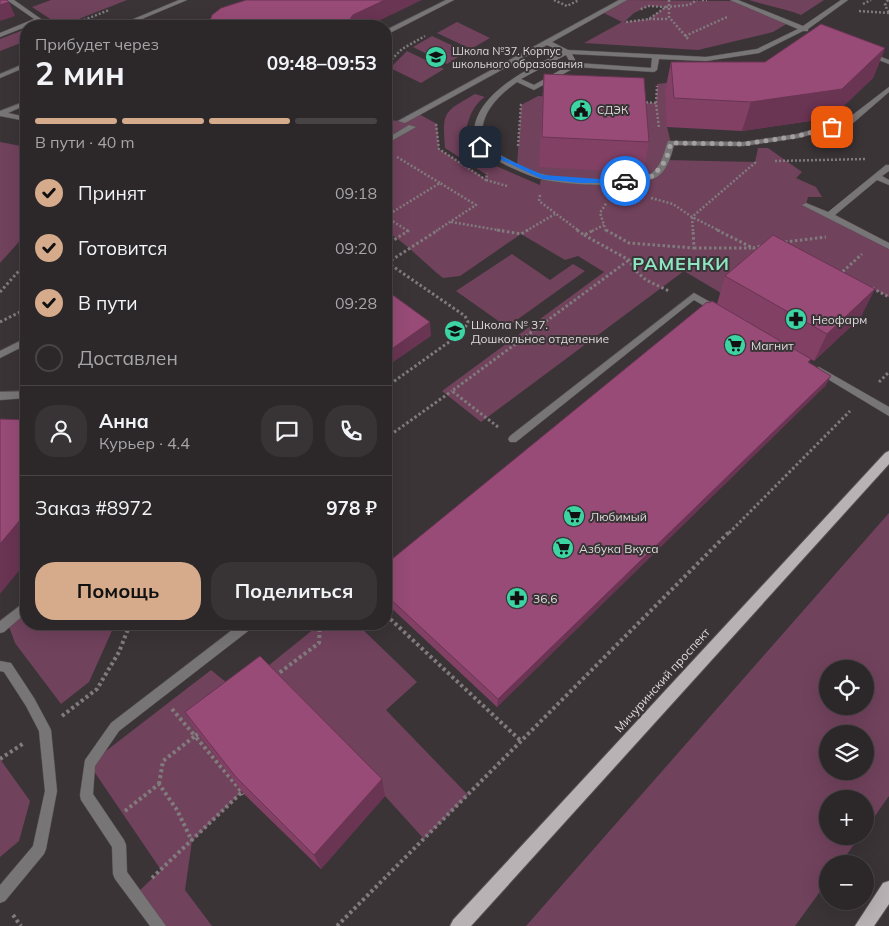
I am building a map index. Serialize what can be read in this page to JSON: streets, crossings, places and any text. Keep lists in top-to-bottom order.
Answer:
{
  "streets": {
    "main road": ["Мичуринский проспект"]
  },
  "districts": ["РАМЕНКИ"],
  "places": {
    "school or university": ["Школа №37. Корпус школьного образования", "Школа № 37. Дошкольное отделение"],
    "public building": ["СДЭК"],
    "pharmacy": ["Неофарм", "36,6"],
    "supermarket": ["Магнит", "Любимый", "Азбука Вкуса"]
  },
  "page": {
    "heading": ["2 мин", "Прибудет через", "09:48–09:53"],
    "panel": [
      "Анна",
      "Курьер · 4.4",
      "Заказ #8972",
      "978 ₽"
    ],
    "bar": "В пути · 40 m",
    "list": [
      ["Принят", "09:18"],
      ["Готовится", "09:20"],
      ["В пути", "09:28"],
      "Доставлен"
    ],
    "buttons": ["Помощь", "Поделиться"],
    "map_buttons": ["+", "−"]
  }
}
